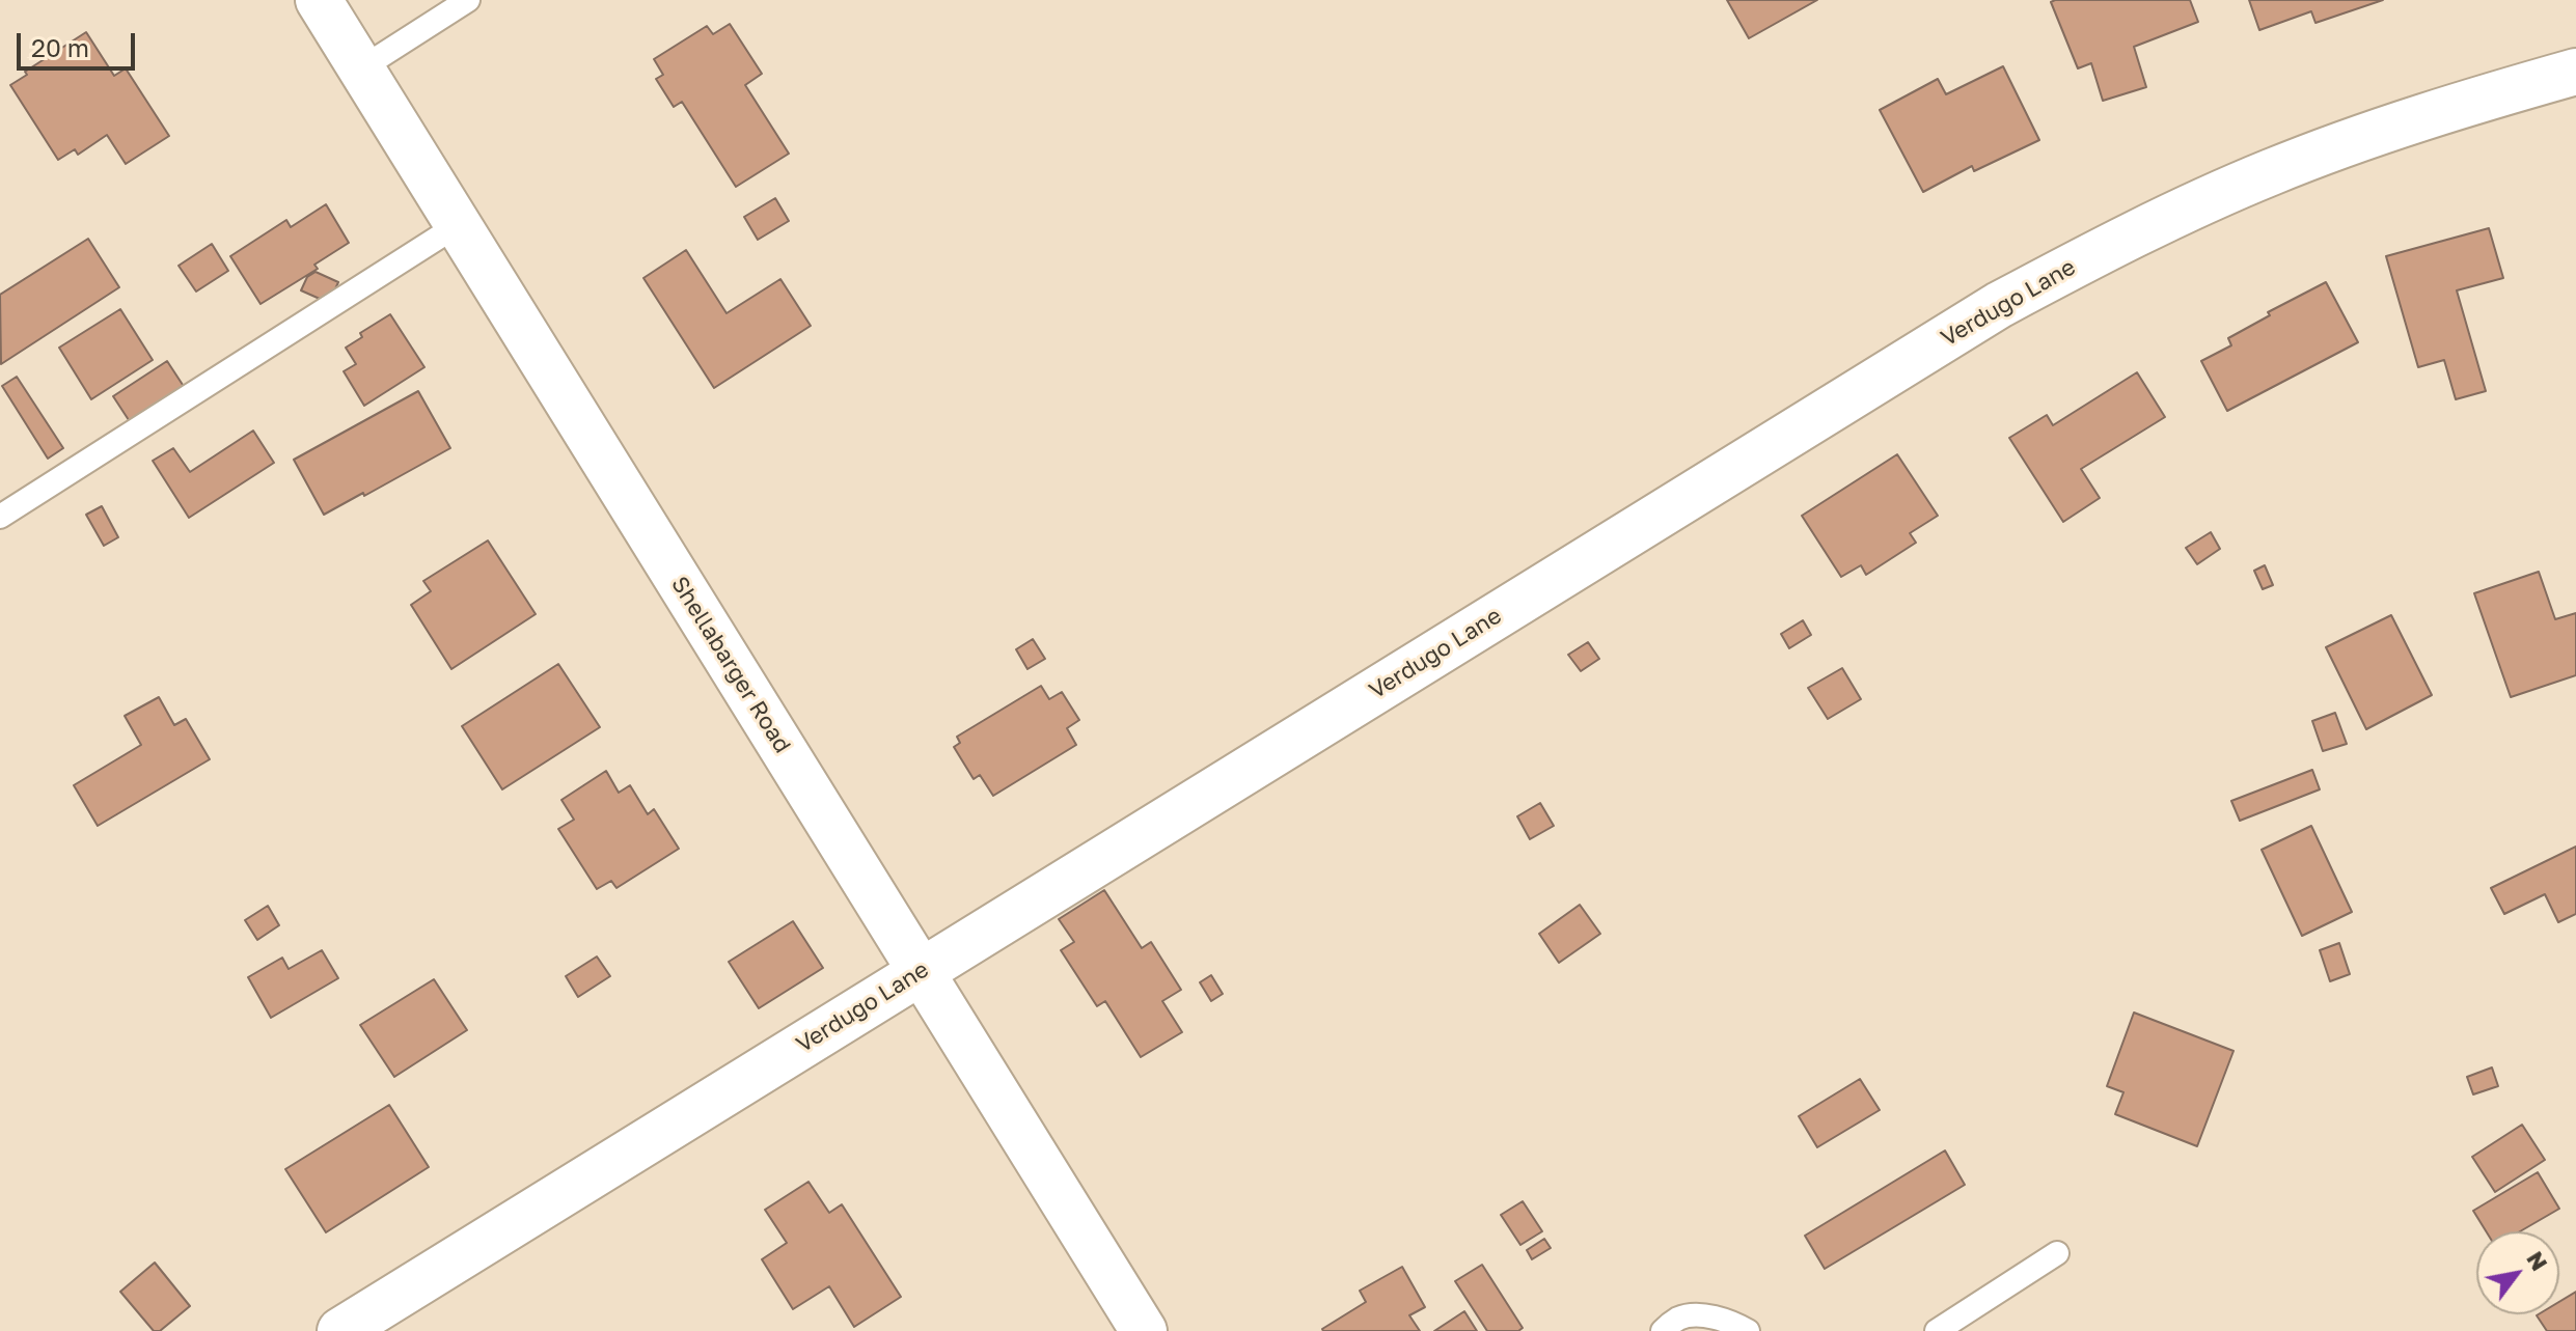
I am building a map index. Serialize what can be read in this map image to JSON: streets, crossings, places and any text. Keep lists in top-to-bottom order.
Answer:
{
  "streets": {
    "street": ["Verdugo Lane", "Shellabarger Road"]
  },
  "crossings": [
    ["Verdugo Lane", "Shellabarger Road"]
  ],
  "scale_bar": "20 m",
  "north": "top right"
}
